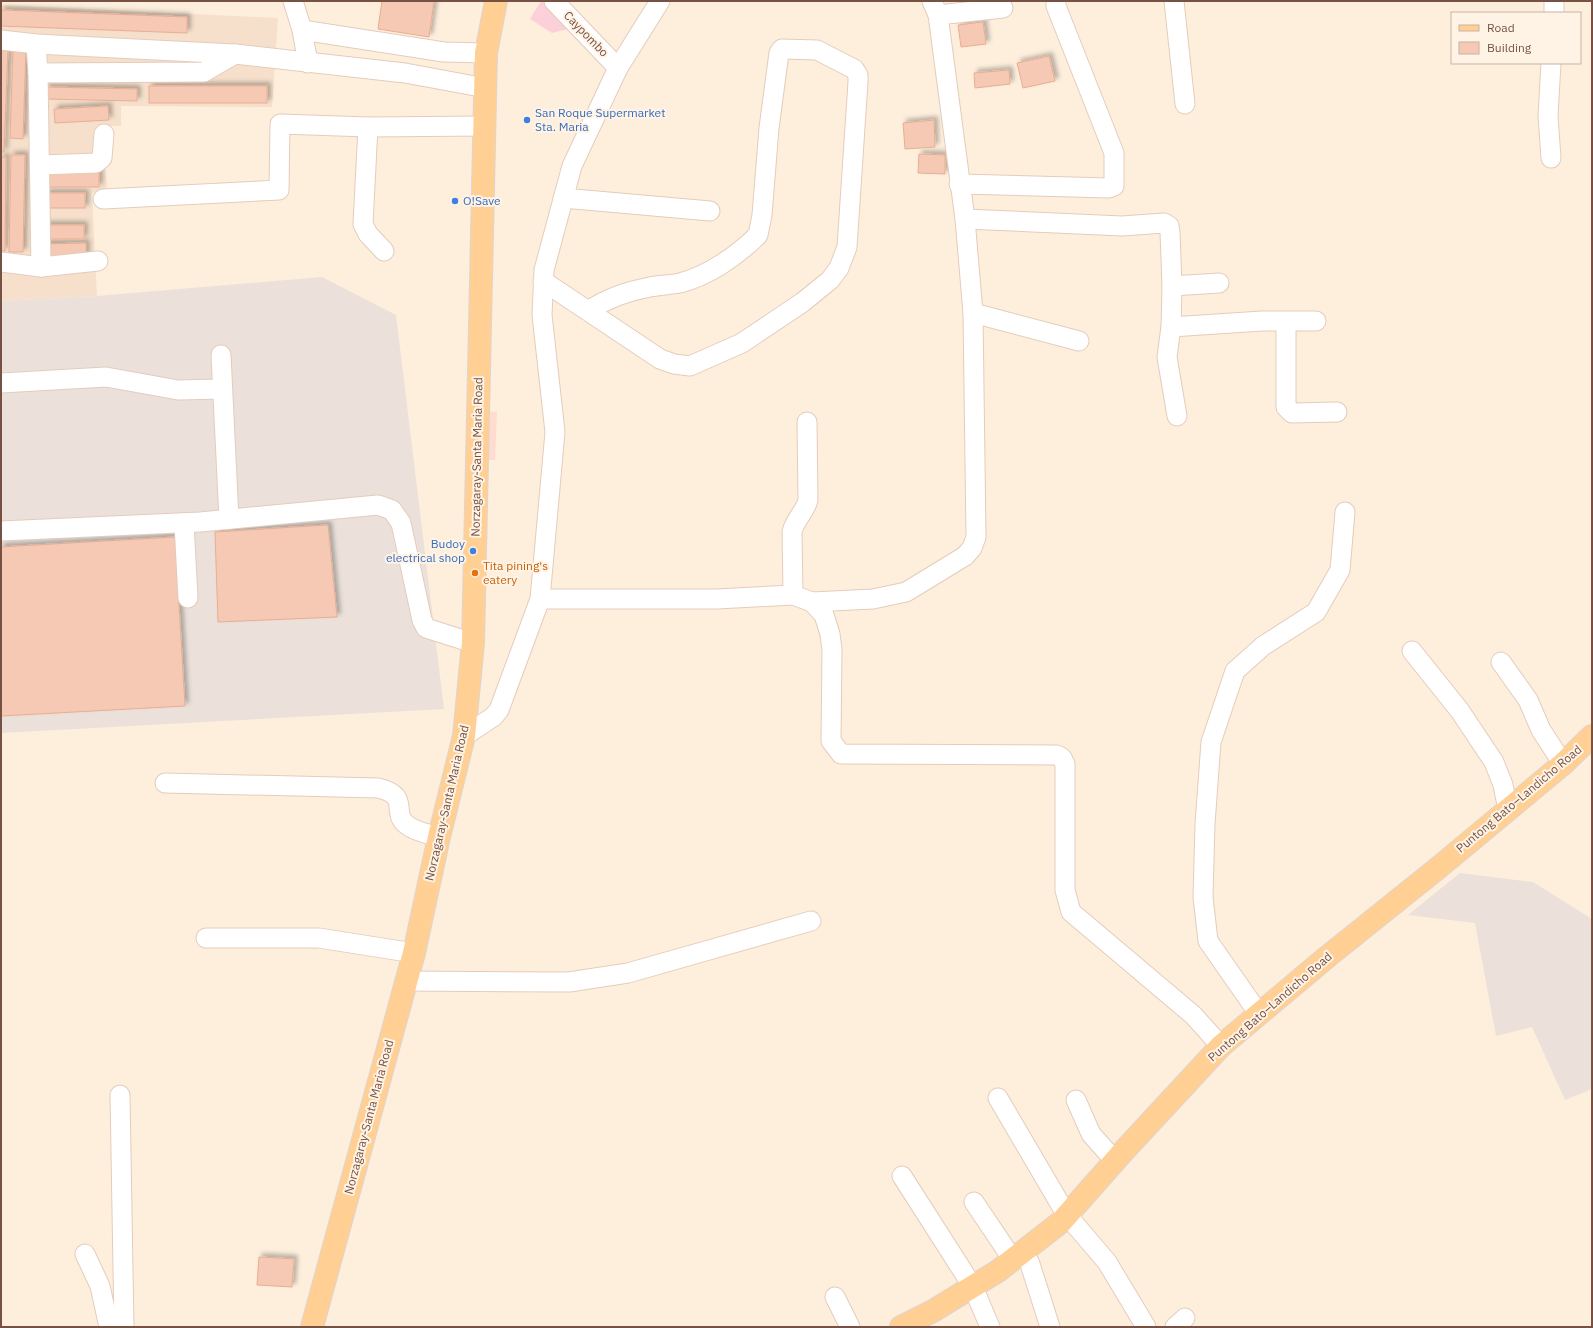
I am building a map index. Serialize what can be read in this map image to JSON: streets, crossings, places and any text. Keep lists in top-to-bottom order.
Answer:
{
  "streets": {
    "main road": ["Norzagaray-Santa Maria Road", "Puntong Bato–Landicho Road"],
    "street": ["Caypombo"]
  },
  "places": [
    "San Roque Supermarket Sta. Maria",
    "O!Save",
    "Budoy electrical shop",
    "Tita pining's eatery"
  ],
  "legend": ["Road", "Building"]
}
